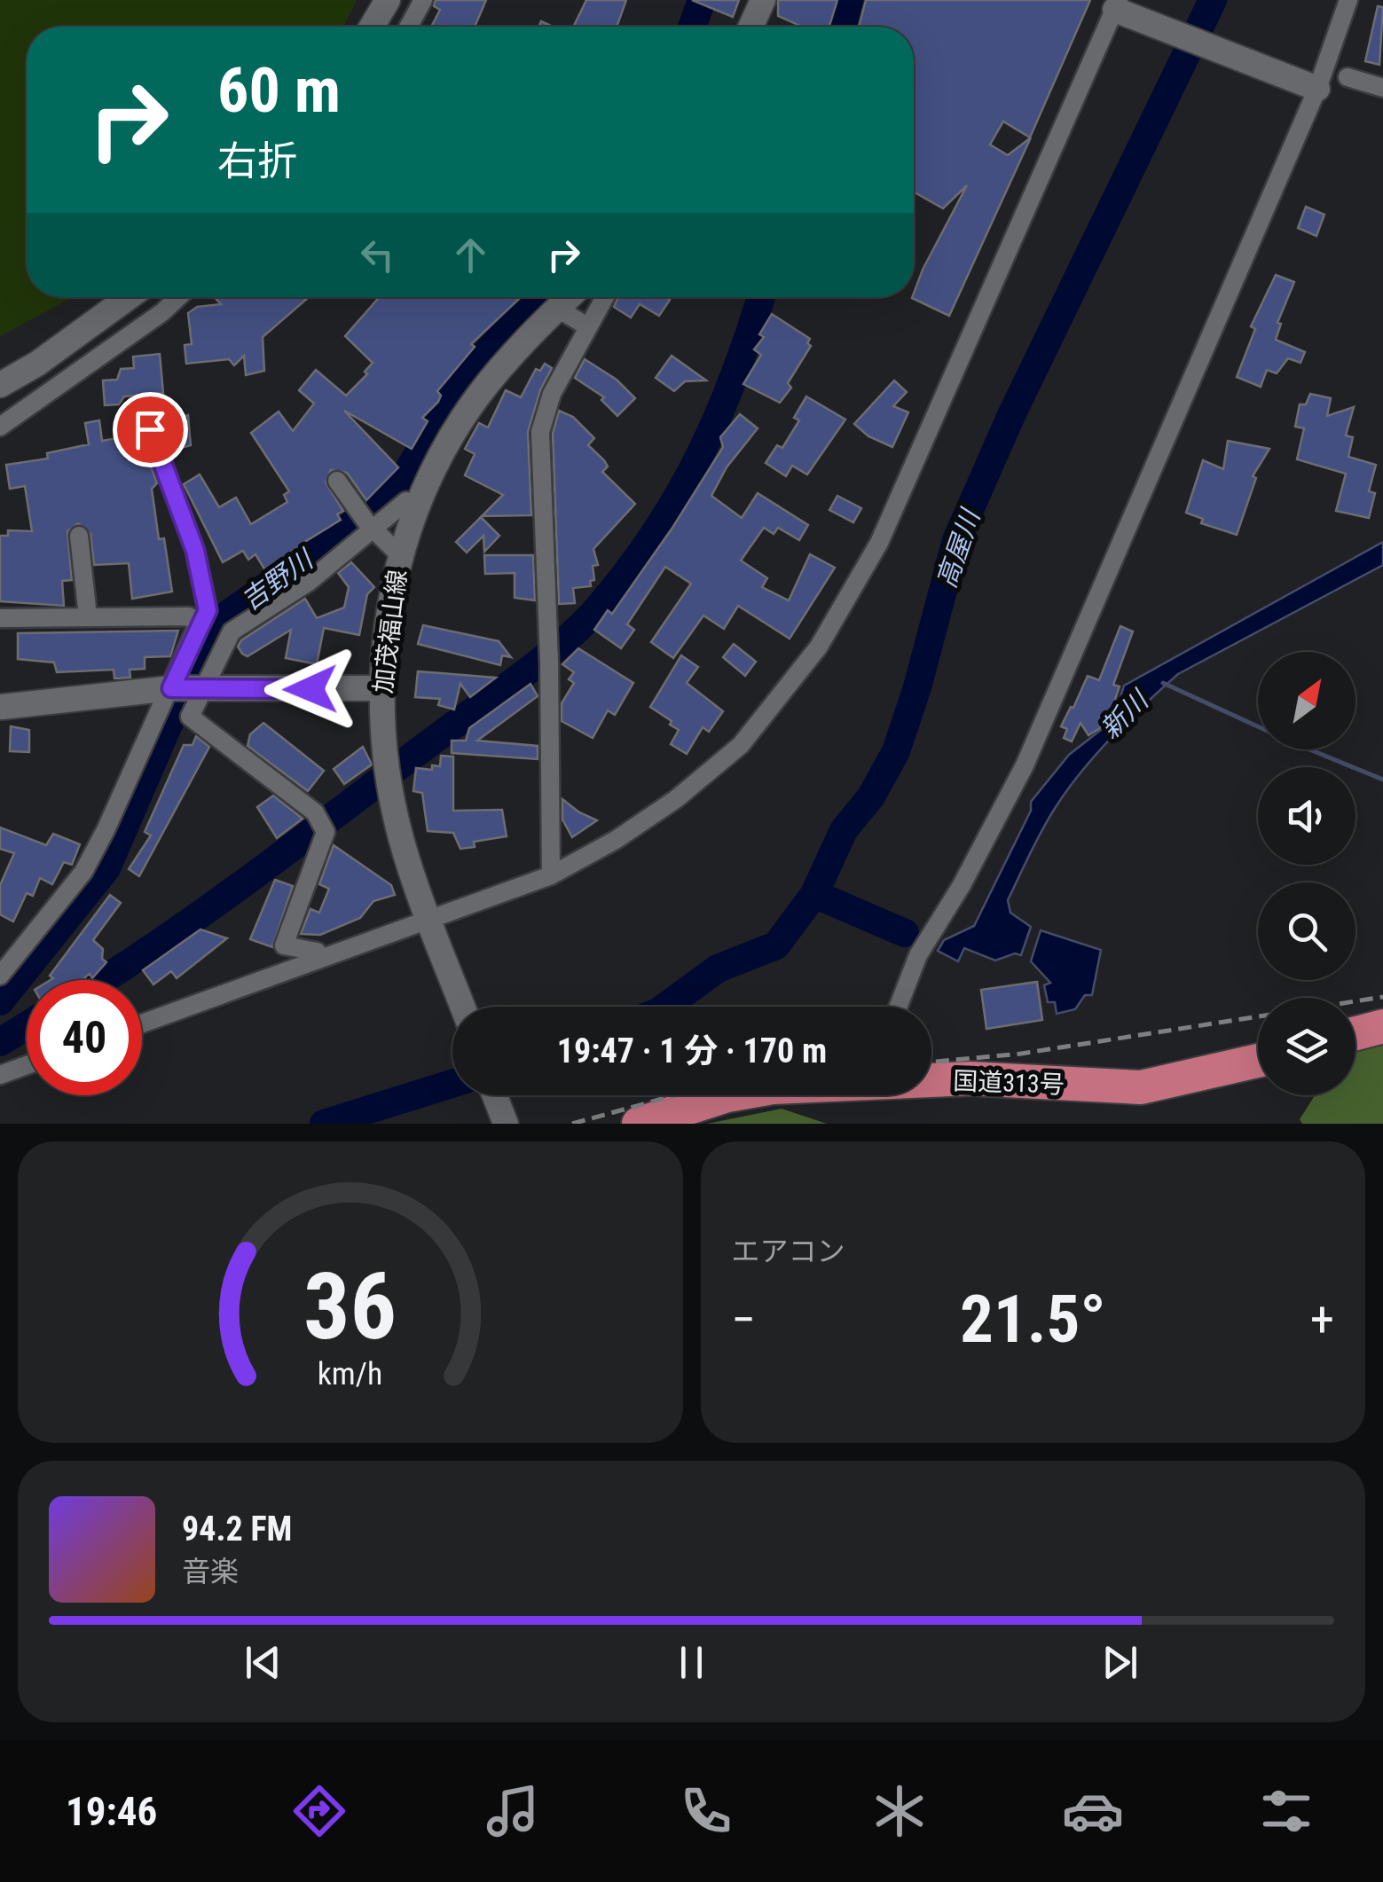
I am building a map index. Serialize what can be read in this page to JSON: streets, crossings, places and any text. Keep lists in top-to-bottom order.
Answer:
{
  "streets": {
    "highway": ["国道313号"],
    "main road": ["加茂福山線"]
  },
  "water": ["高屋川", "吉野川", "新川"],
  "north": "top right",
  "page": {
    "turn": ["60 m", "右折"],
    "limit": "40",
    "trip": "19:47 · 1 分 · 170 m",
    "tile": "エアコン",
    "heat": ["−", "21.5°", "+"],
    "song": ["94.2 FM", "音楽"],
    "tabs": "19:46",
    "gauge": ["36", "km/h"]
  }
}
